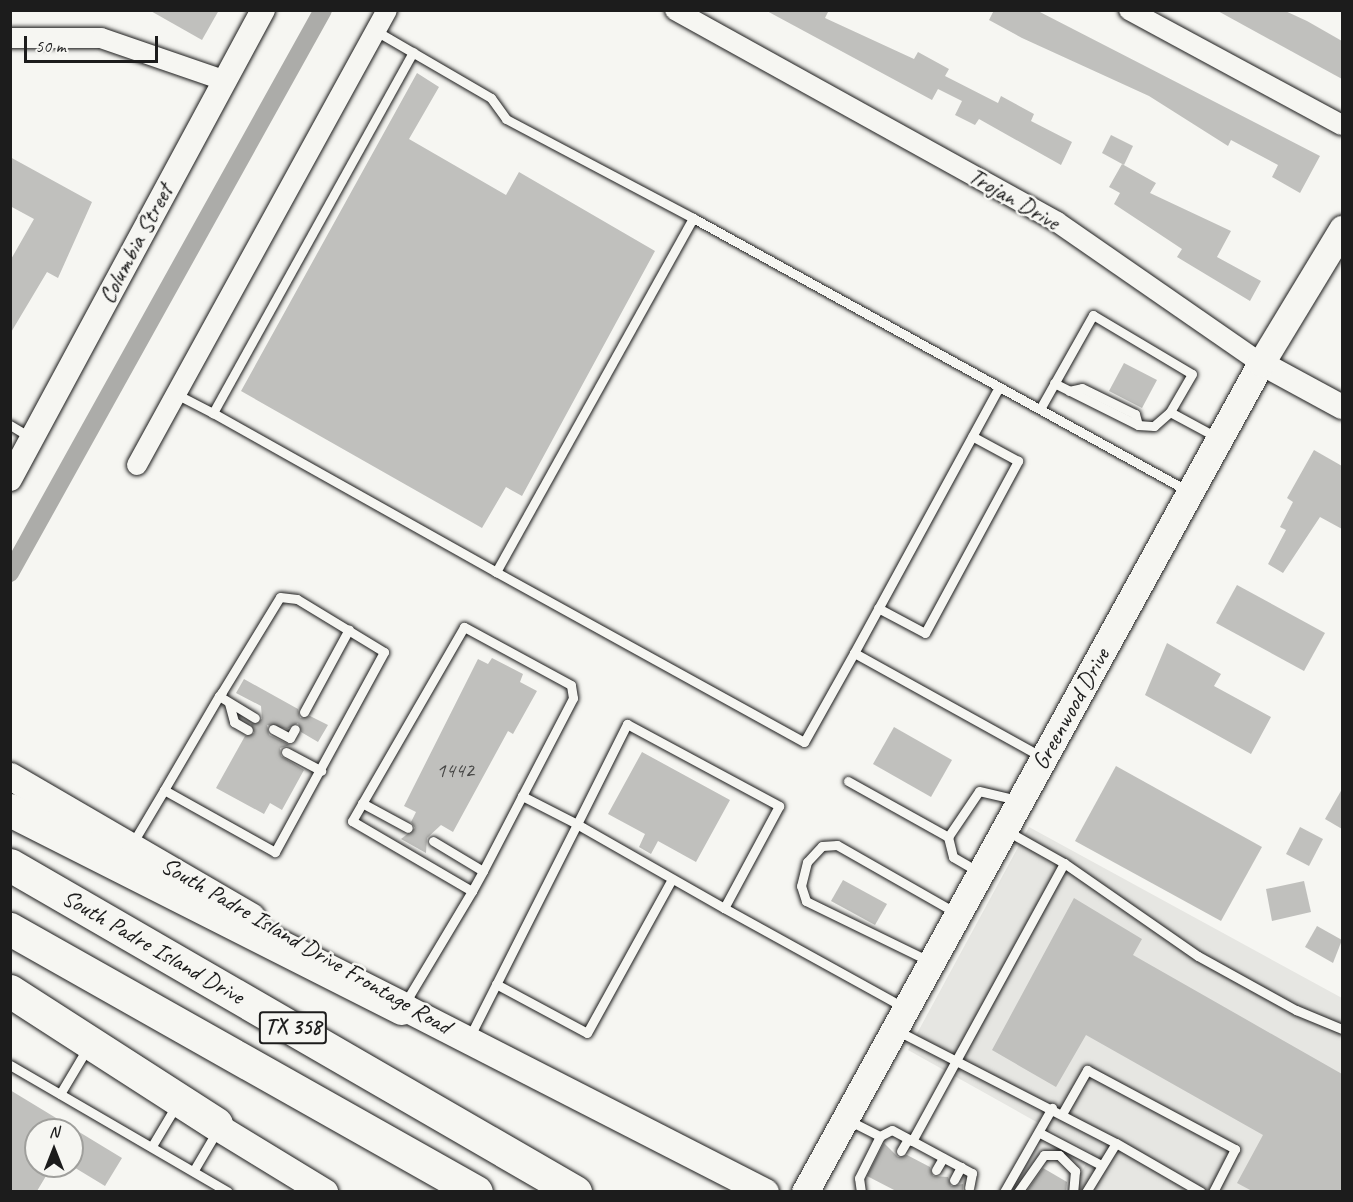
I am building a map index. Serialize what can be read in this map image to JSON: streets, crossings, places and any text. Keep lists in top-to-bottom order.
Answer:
{
  "streets": {
    "highway": ["South Padre Island Drive", "TX 358"],
    "main road": ["Greenwood Drive", "South Padre Island Drive Frontage Road"],
    "street": ["Trojan Drive", "Columbia Street"]
  },
  "crossings": [
    ["Trojan Drive", "Greenwood Drive"]
  ],
  "house_numbers": ["1442"],
  "scale_bar": "50 m",
  "north": "top"
}
